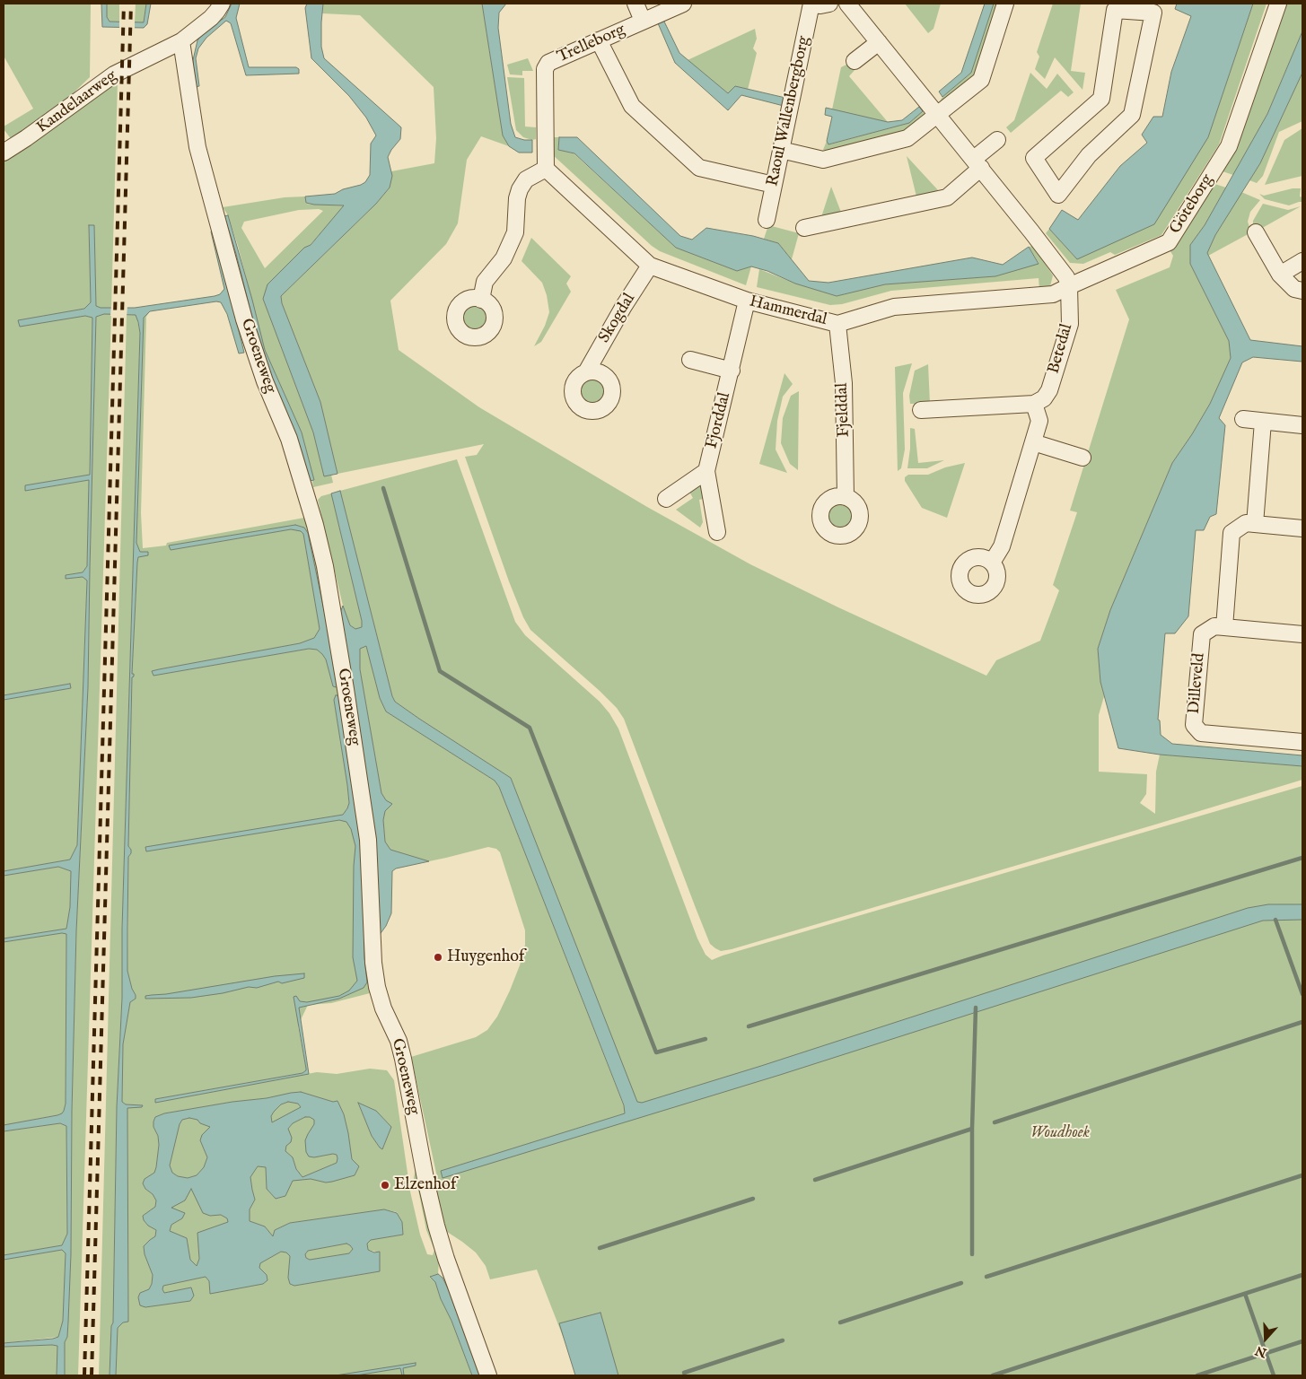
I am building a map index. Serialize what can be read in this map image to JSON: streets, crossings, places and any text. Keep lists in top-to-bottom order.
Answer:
{
  "streets": {
    "street": [
      "Trelleborg",
      "Kandelaarweg",
      "Raoul Wallenbergborg",
      "Göteborg",
      "Hammerdal",
      "Skogdal",
      "Betedal",
      "Groeneweg",
      "Fjelddal",
      "Fjorddal",
      "Dilleveld"
    ]
  },
  "crossings": [
    ["Trelleborg", "Hammerdal"],
    ["Kandelaarweg", "Groeneweg"],
    ["Göteborg", "Hammerdal"],
    ["Göteborg", "Betedal"],
    ["Hammerdal", "Skogdal"],
    ["Hammerdal", "Betedal"],
    ["Hammerdal", "Fjelddal"],
    ["Hammerdal", "Fjorddal"]
  ],
  "parks": ["Woudhoek"],
  "places": ["Huygenhof", "Elzenhof"],
  "north": "bottom"
}
